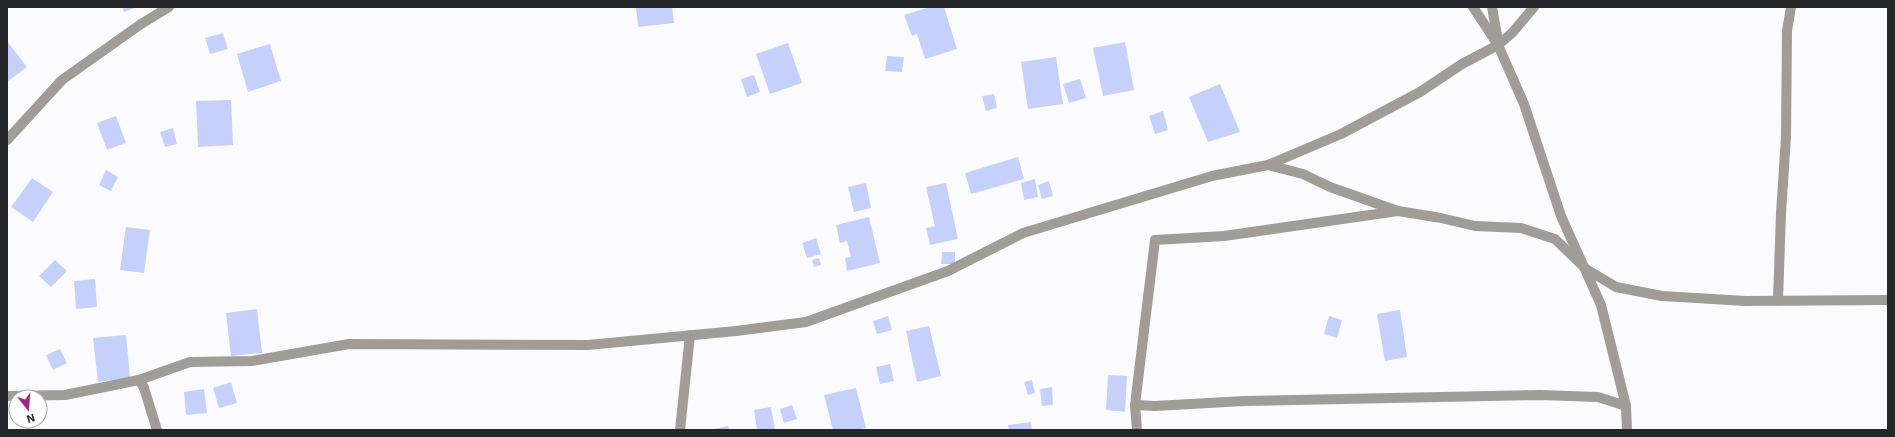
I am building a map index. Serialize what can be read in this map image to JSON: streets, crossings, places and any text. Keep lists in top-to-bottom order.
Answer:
{
  "north": "bottom"
}
